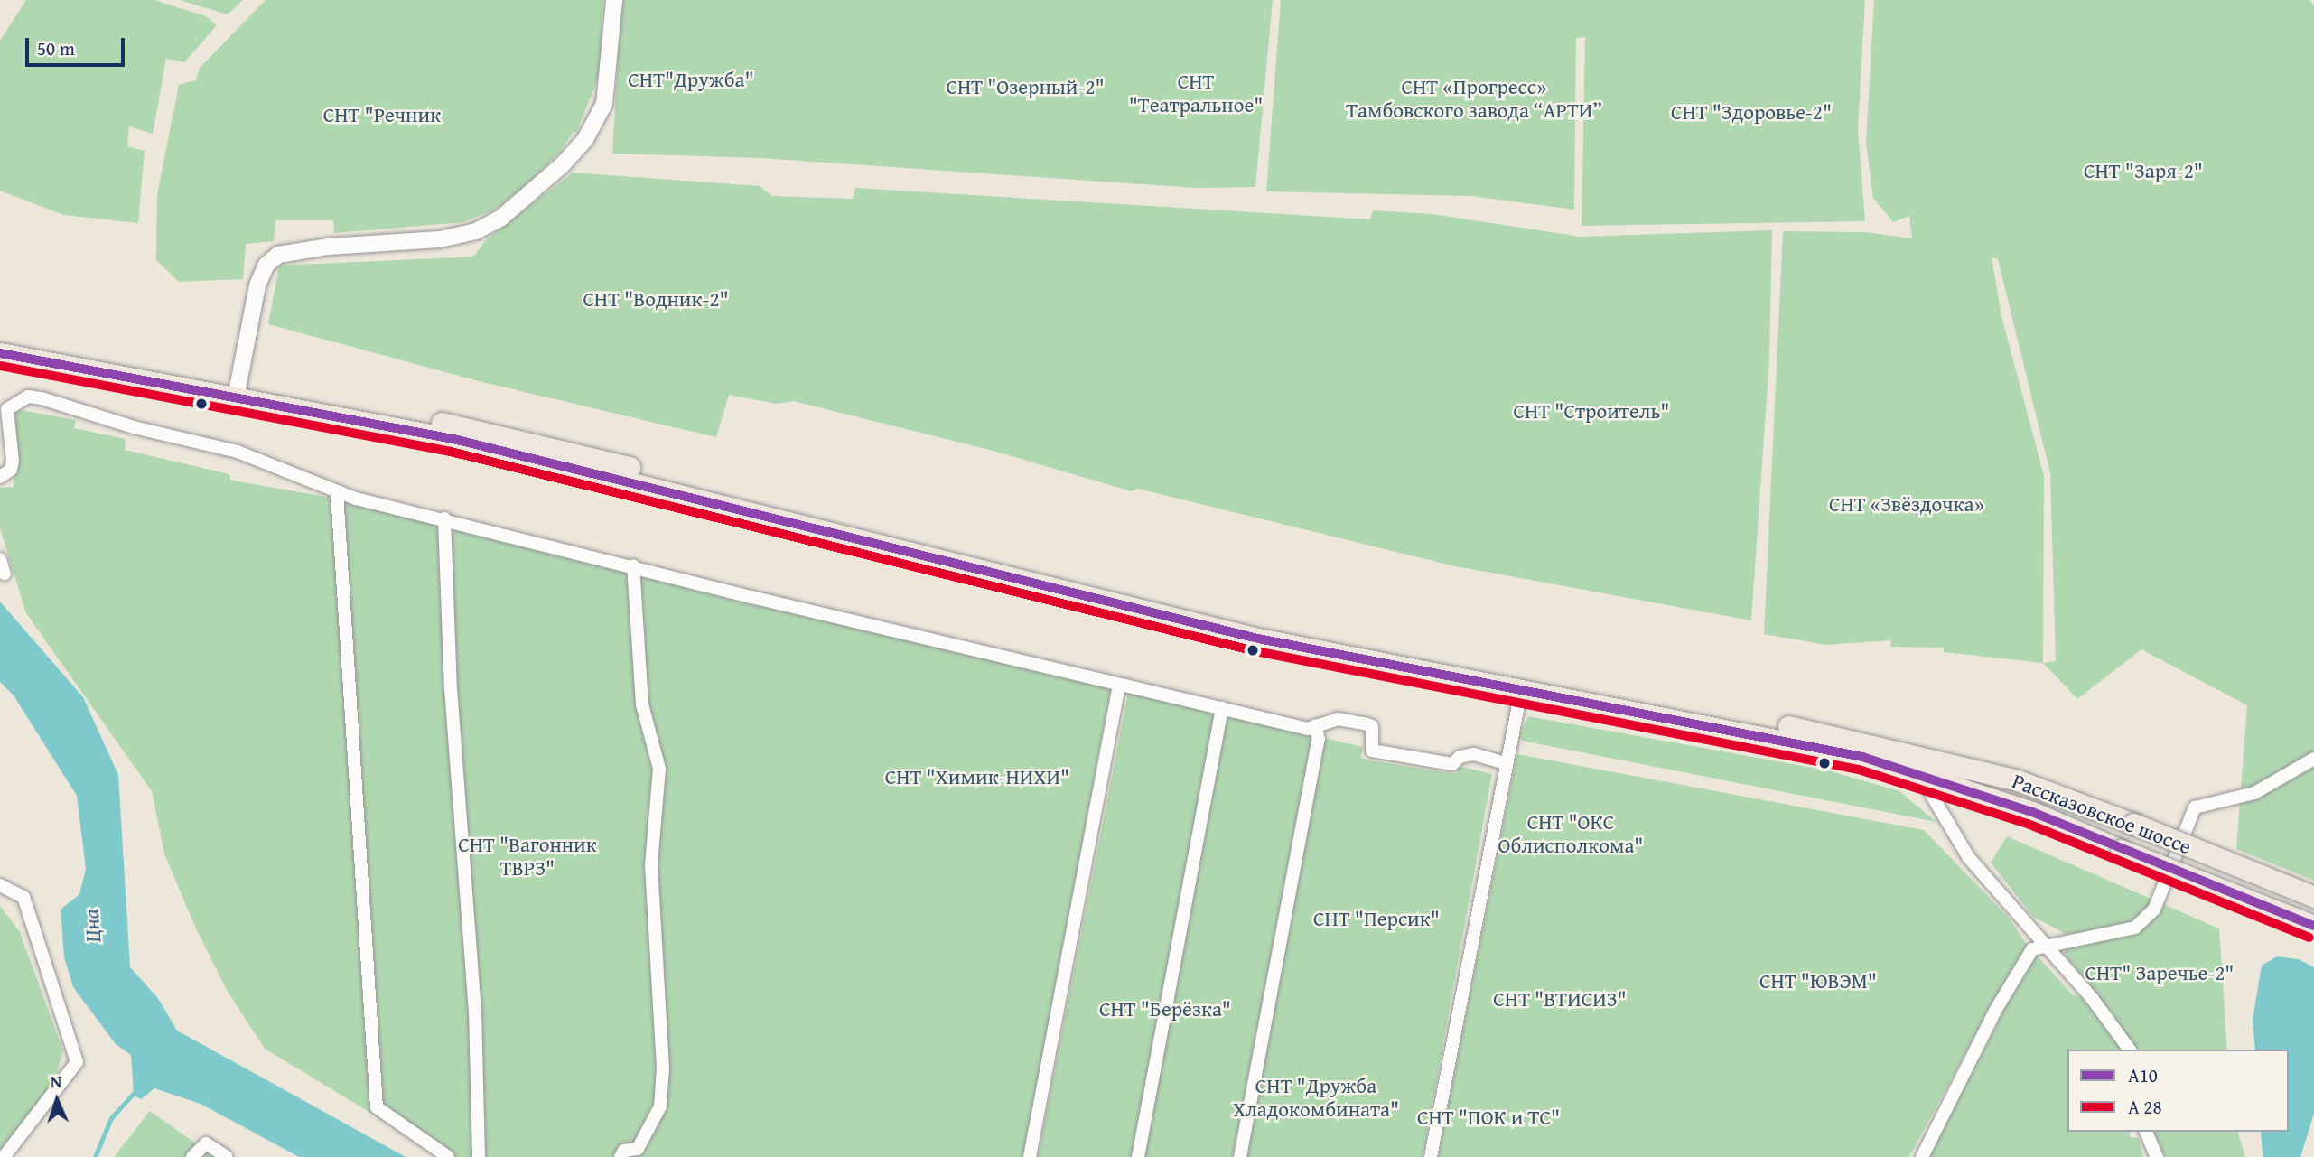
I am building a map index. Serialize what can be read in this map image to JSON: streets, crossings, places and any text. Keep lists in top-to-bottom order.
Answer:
{
  "streets": {
    "main road": ["Рассказовское шоссе"]
  },
  "water": ["Цна"],
  "parks": [
    "СНТ\"Дружба\"",
    "СНТ \"Театральное\"",
    "СНТ \"Озерный-2\"",
    "СНТ «Прогресс» Тамбовского завода “АРТИ”",
    "СНТ \"Здоровье-2\"",
    "СНТ \"Речник",
    "СНТ \"Заря-2\"",
    "СНТ \"Водник-2\"",
    "СНТ \"Строитель\"",
    "СНТ «Звёздочка»",
    "СНТ \"Химик-НИХИ\"",
    "СНТ \"ОКС Облисполкома\"",
    "СНТ \"Вагонник ТВРЗ\"",
    "СНТ \"Персик\"",
    "СНТ\" Заречье-2\"",
    "СНТ \"ЮВЭМ\"",
    "СНТ \"ВТИСИЗ\"",
    "СНТ \"Берёзка\"",
    "СНТ \"Дружба Хладокомбината\"",
    "СНТ \"ПОК и ТС\""
  ],
  "lines": ["transit line А10"],
  "legend": ["А10", "А 28"],
  "scale_bar": "50 m",
  "north": "top"
}
